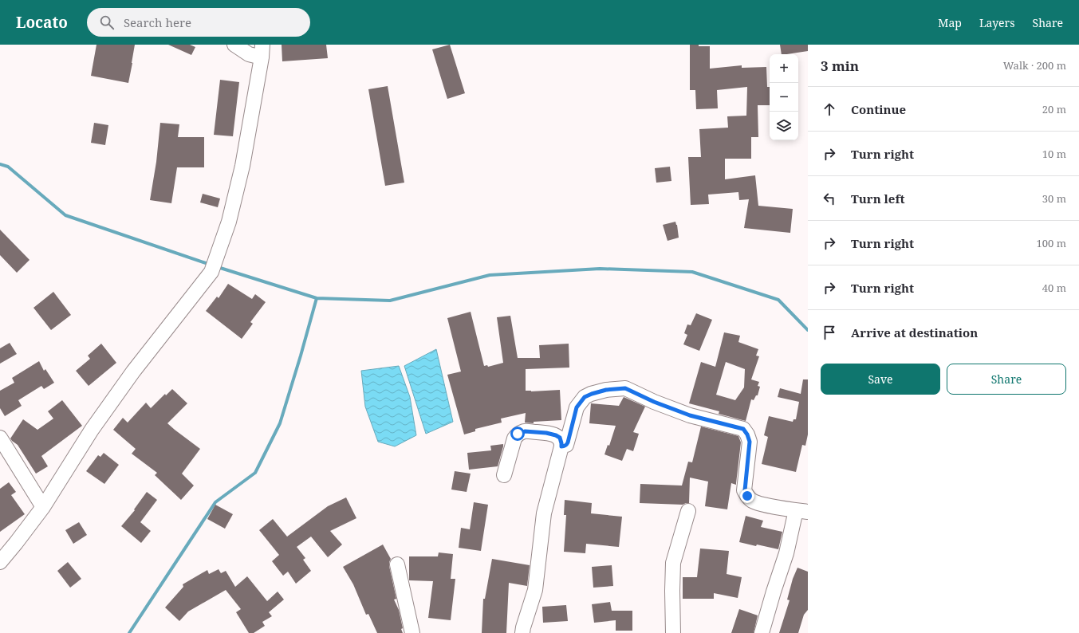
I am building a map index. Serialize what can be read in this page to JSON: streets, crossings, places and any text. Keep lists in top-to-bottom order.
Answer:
{
  "page": {
    "header": "Locato",
    "search": "Search here",
    "nav": ["Map", "Layers", "Share"],
    "heading": ["3 min", "Walk · 200 m"],
    "map_buttons": ["+", "−"],
    "list": [
      ["Continue", "20 m"],
      ["Turn right", "10 m"],
      ["Turn left", "30 m"],
      ["Turn right", "100 m"],
      ["Turn right", "40 m"],
      "Arrive at destination"
    ],
    "buttons": ["Save", "Share"]
  }
}
